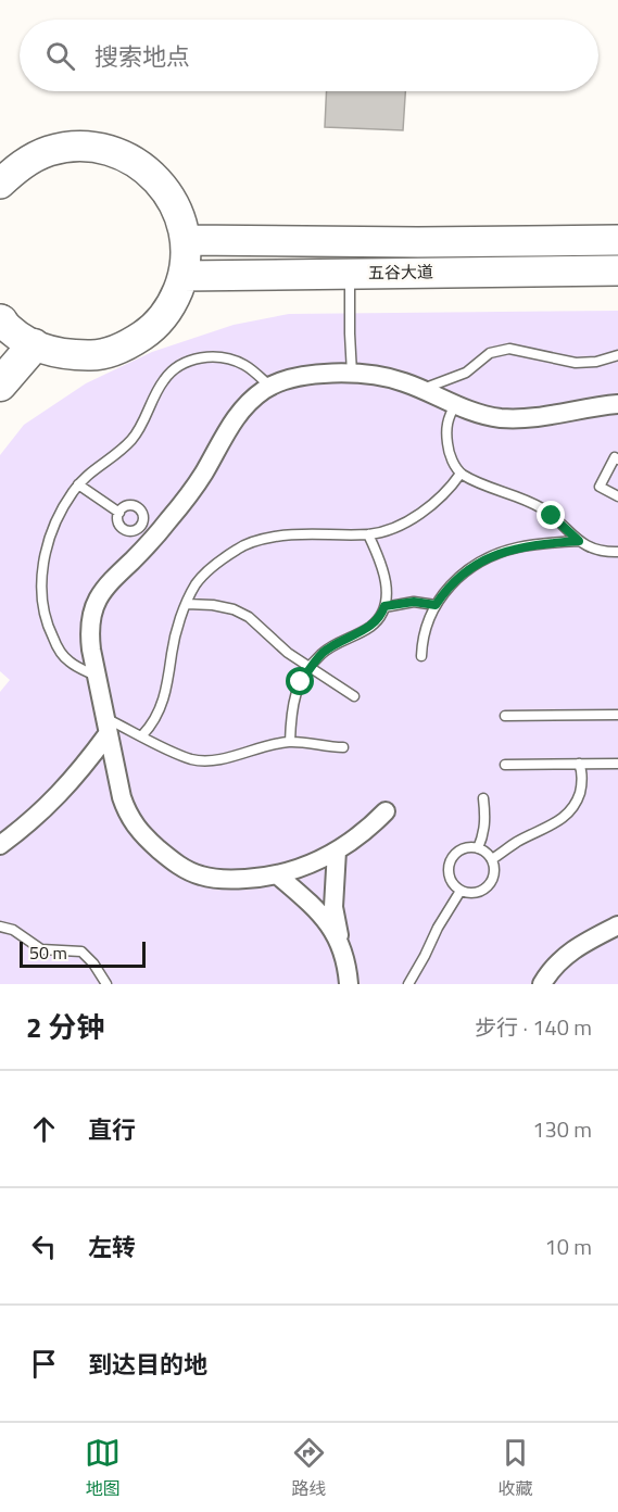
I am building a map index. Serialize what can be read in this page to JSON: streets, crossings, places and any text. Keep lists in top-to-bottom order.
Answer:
{
  "streets": {
    "highway": ["五谷大道"]
  },
  "scale_bar": "50 m",
  "page": {
    "search": "搜索地点",
    "scale": "50 m",
    "heading": ["2 分钟", "步行 · 140 m"],
    "list": [
      ["直行", "130 m"],
      ["左转", "10 m"],
      "到达目的地"
    ],
    "nav": ["地图", "路线", "收藏"]
  }
}
